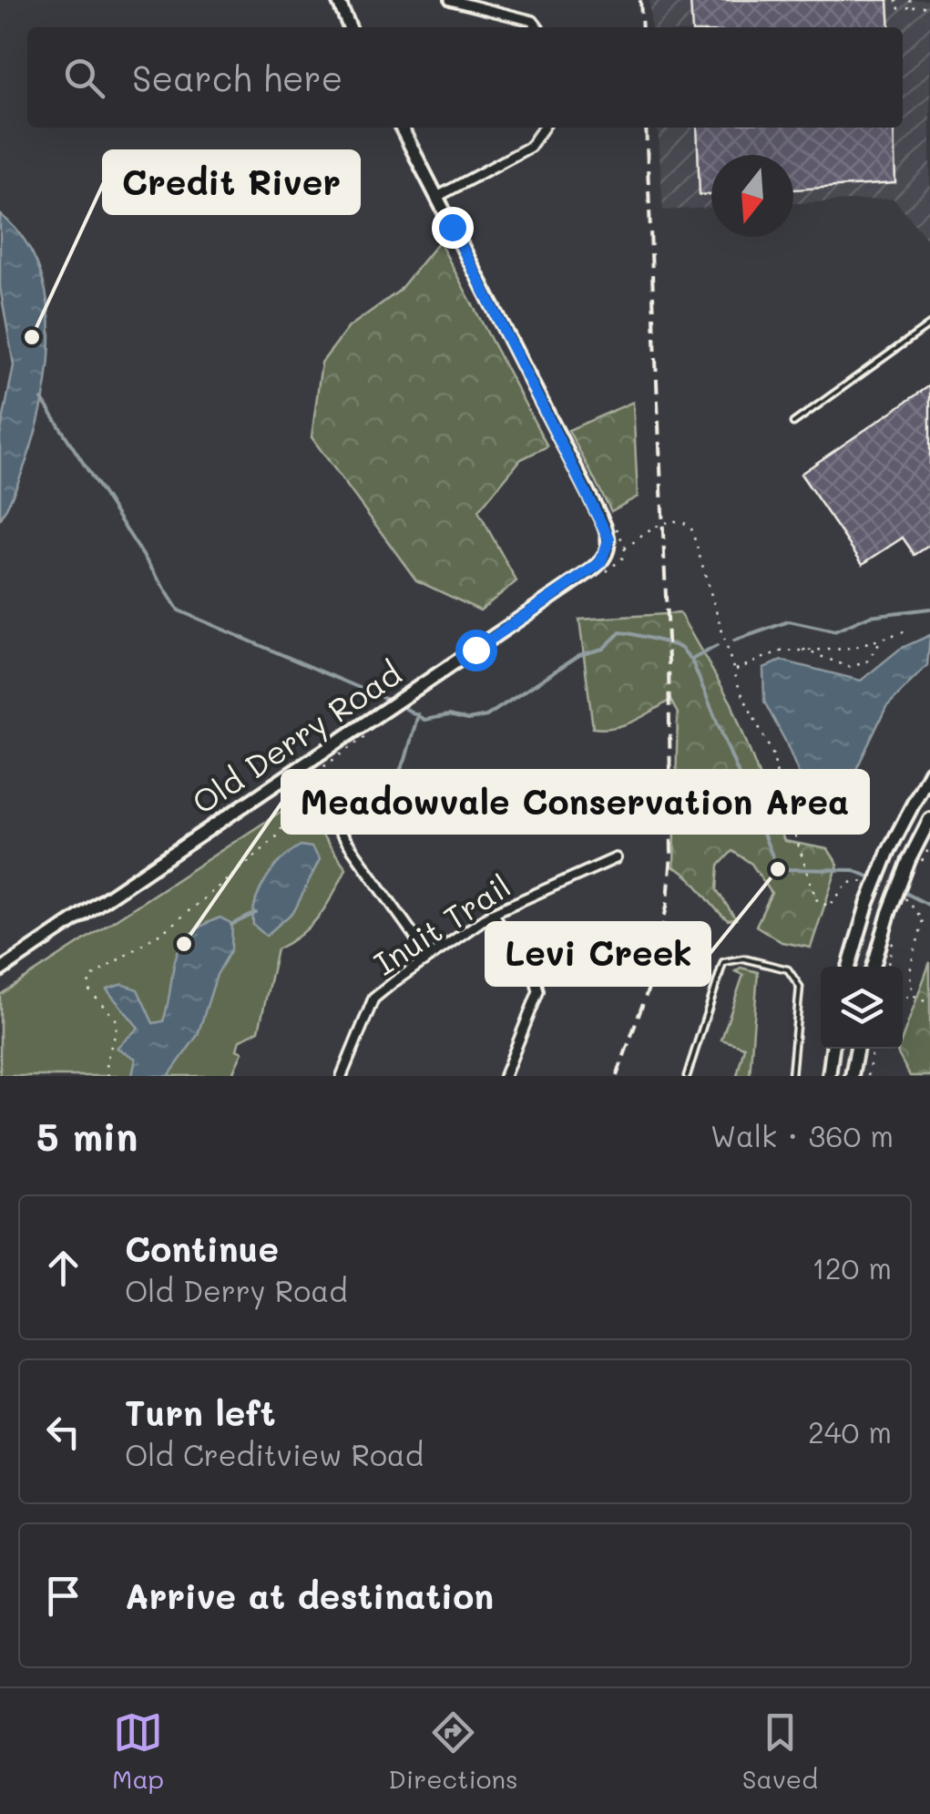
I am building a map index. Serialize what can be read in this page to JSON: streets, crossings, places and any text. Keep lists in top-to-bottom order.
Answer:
{
  "streets": {
    "street": ["Old Derry Road", "Inuit Trail"]
  },
  "places": ["Credit River", "Levi Creek", "Meadowvale Conservation Area"],
  "north": "bottom",
  "page": {
    "search": "Search here",
    "heading": ["5 min", "Walk · 360 m"],
    "list": [
      ["Continue", "Old Derry Road", "120 m"],
      ["Turn left", "Old Creditview Road", "240 m"],
      "Arrive at destination"
    ],
    "nav": ["Map", "Directions", "Saved"]
  }
}
